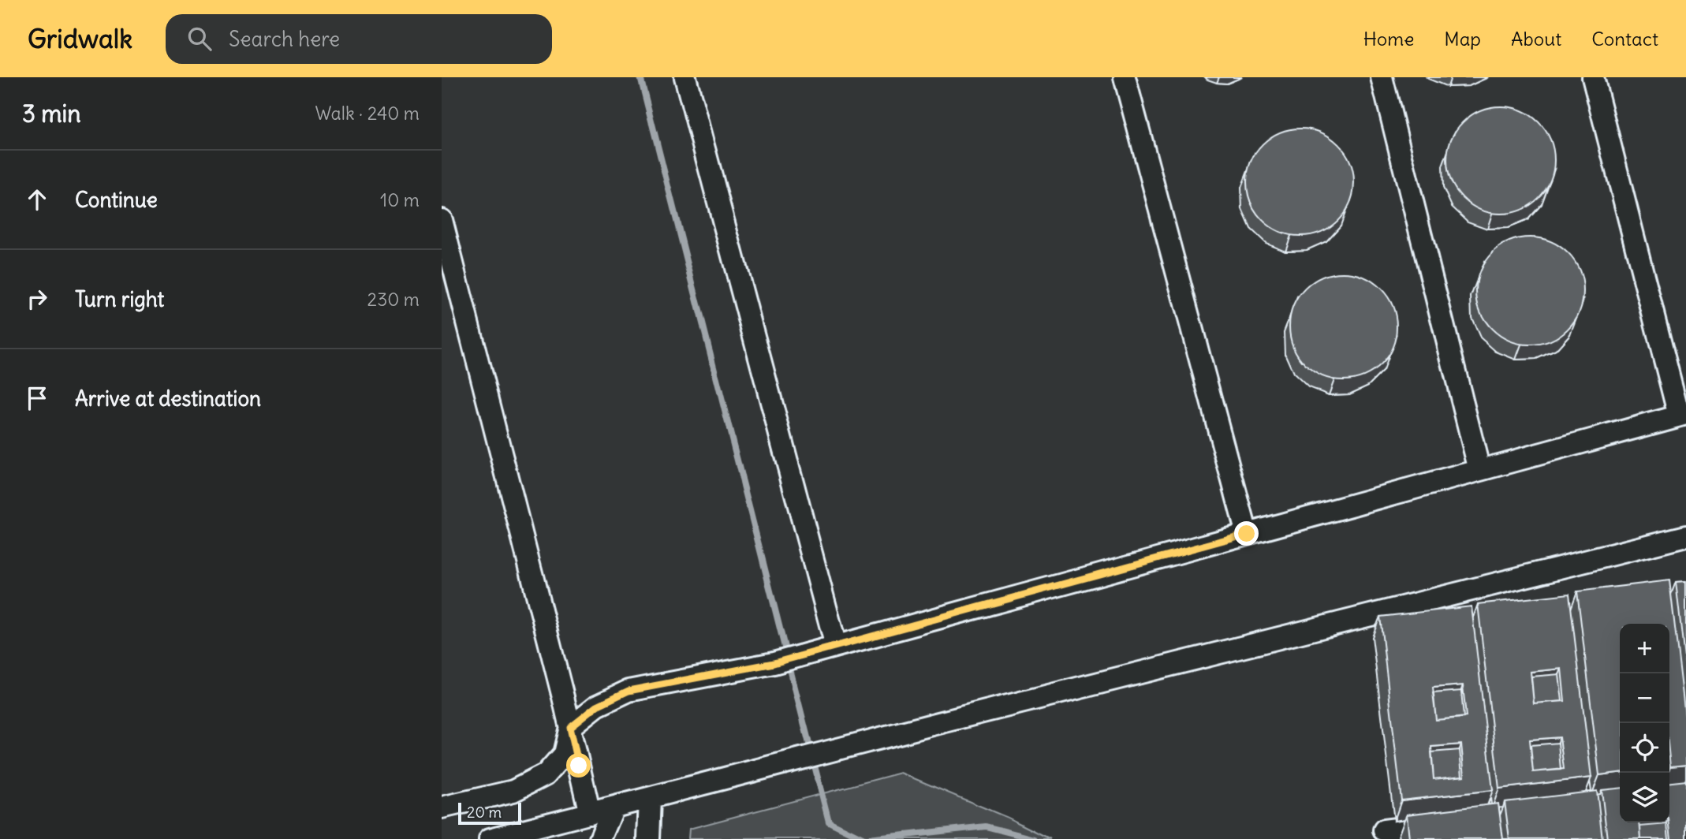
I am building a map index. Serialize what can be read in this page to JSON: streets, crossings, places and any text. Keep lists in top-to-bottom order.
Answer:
{
  "scale_bar": "20 m",
  "page": {
    "header": "Gridwalk",
    "search": "Search here",
    "nav": [
      "Home",
      "Map",
      "About",
      "Contact"
    ],
    "heading": ["3 min", "Walk · 240 m"],
    "list": [
      ["Continue", "10 m"],
      ["Turn right", "230 m"],
      "Arrive at destination"
    ],
    "map_buttons": ["+", "−"],
    "scale": "20 m"
  }
}
